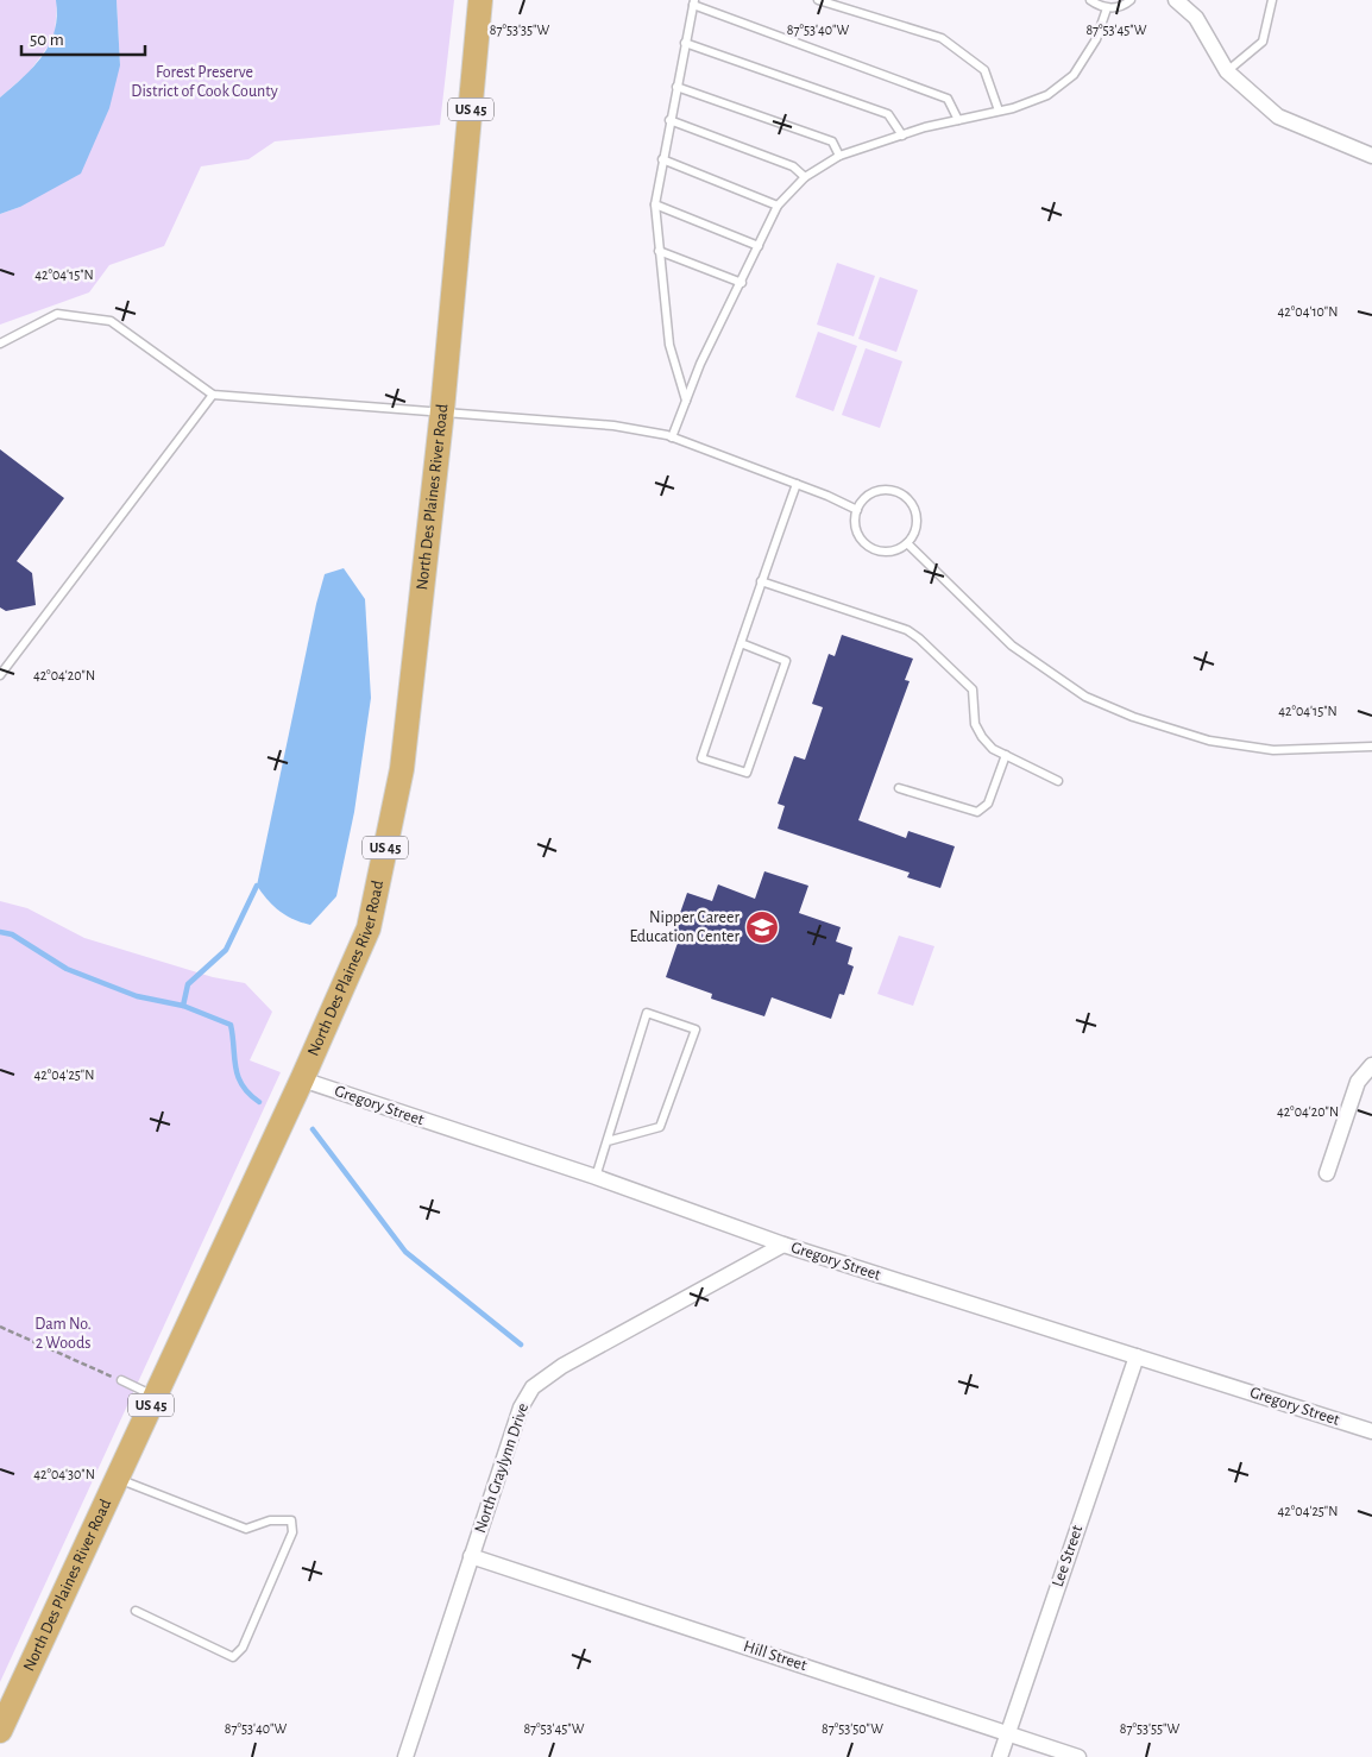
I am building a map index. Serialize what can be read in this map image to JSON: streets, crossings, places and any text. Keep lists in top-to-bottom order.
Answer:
{
  "streets": {
    "main road": ["US 45", "North Des Plaines River Road"],
    "street": [
      "Gregory Street",
      "North Graylynn Drive",
      "Lee Street",
      "Hill Street"
    ]
  },
  "crossings": [
    ["North Des Plaines River Road", "Gregory Street"],
    ["Gregory Street", "North Graylynn Drive"],
    ["Gregory Street", "Lee Street"],
    ["North Graylynn Drive", "Hill Street"],
    ["Lee Street", "Hill Street"]
  ],
  "parks": ["Forest Preserve District of Cook County", "Dam No. 2 Woods"],
  "places": {
    "school or university": ["Nipper Career Education Center"]
  },
  "scale_bar": "50 m",
  "coordinates": [
    "87°53'35\"W",
    "87°53'40\"W",
    "87°53'45\"W",
    "42°04'15\"N",
    "42°04'10\"N",
    "42°04'20\"N",
    "42°04'25\"N",
    "42°04'30\"N",
    "87°53'50\"W",
    "87°53'55\"W"
  ]
}
